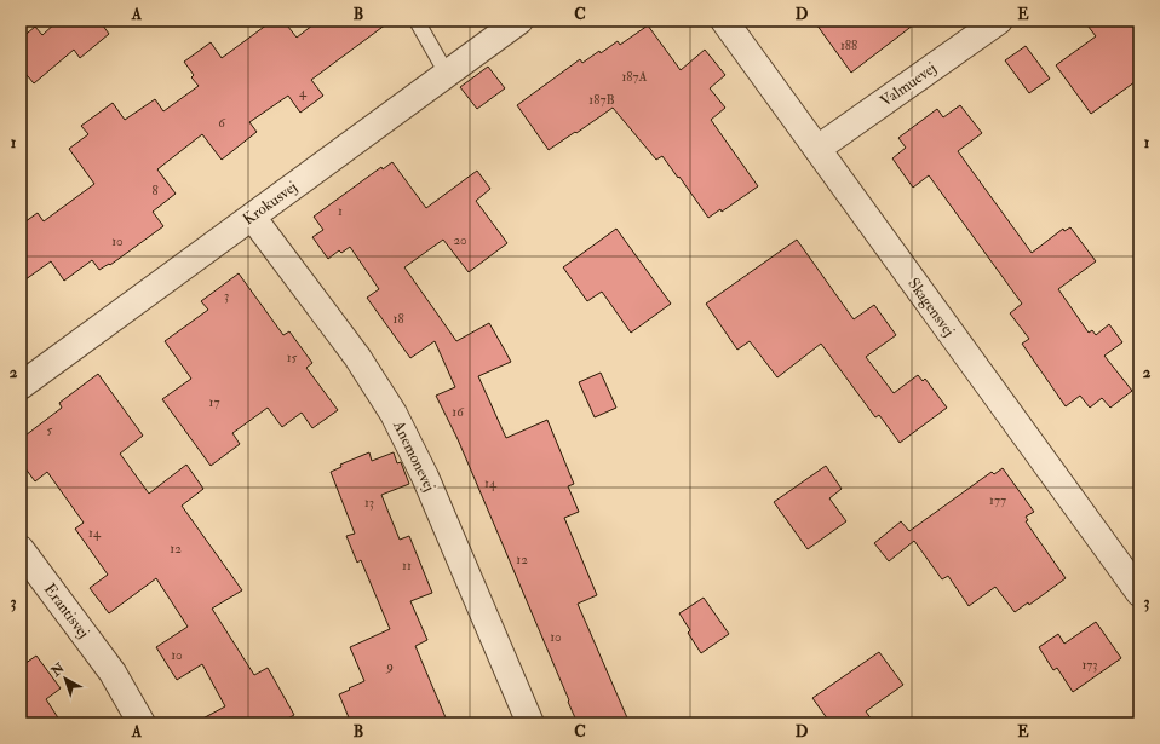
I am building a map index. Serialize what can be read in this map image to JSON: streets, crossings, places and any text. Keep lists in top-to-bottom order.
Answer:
{
  "streets": {
    "street": [
      "Valmuevej",
      "Krokusvej",
      "Skagensvej",
      "Anemonevej",
      "Erantisvej"
    ]
  },
  "crossings": [
    ["Valmuevej", "Skagensvej"],
    ["Krokusvej", "Anemonevej"]
  ],
  "house_numbers": [
    "188",
    "187A",
    "4",
    "187B",
    "6",
    "8",
    "1",
    "20",
    "10",
    "3",
    "18",
    "15",
    "17",
    "16",
    "5",
    "14",
    "177",
    "13",
    "14",
    "12",
    "12",
    "11",
    "10",
    "10",
    "173",
    "9"
  ],
  "north": "top left",
  "grid": {
    "columns": [
      "A",
      "B",
      "C",
      "D",
      "E"
    ],
    "rows": ["1", "2", "3"]
  }
}
